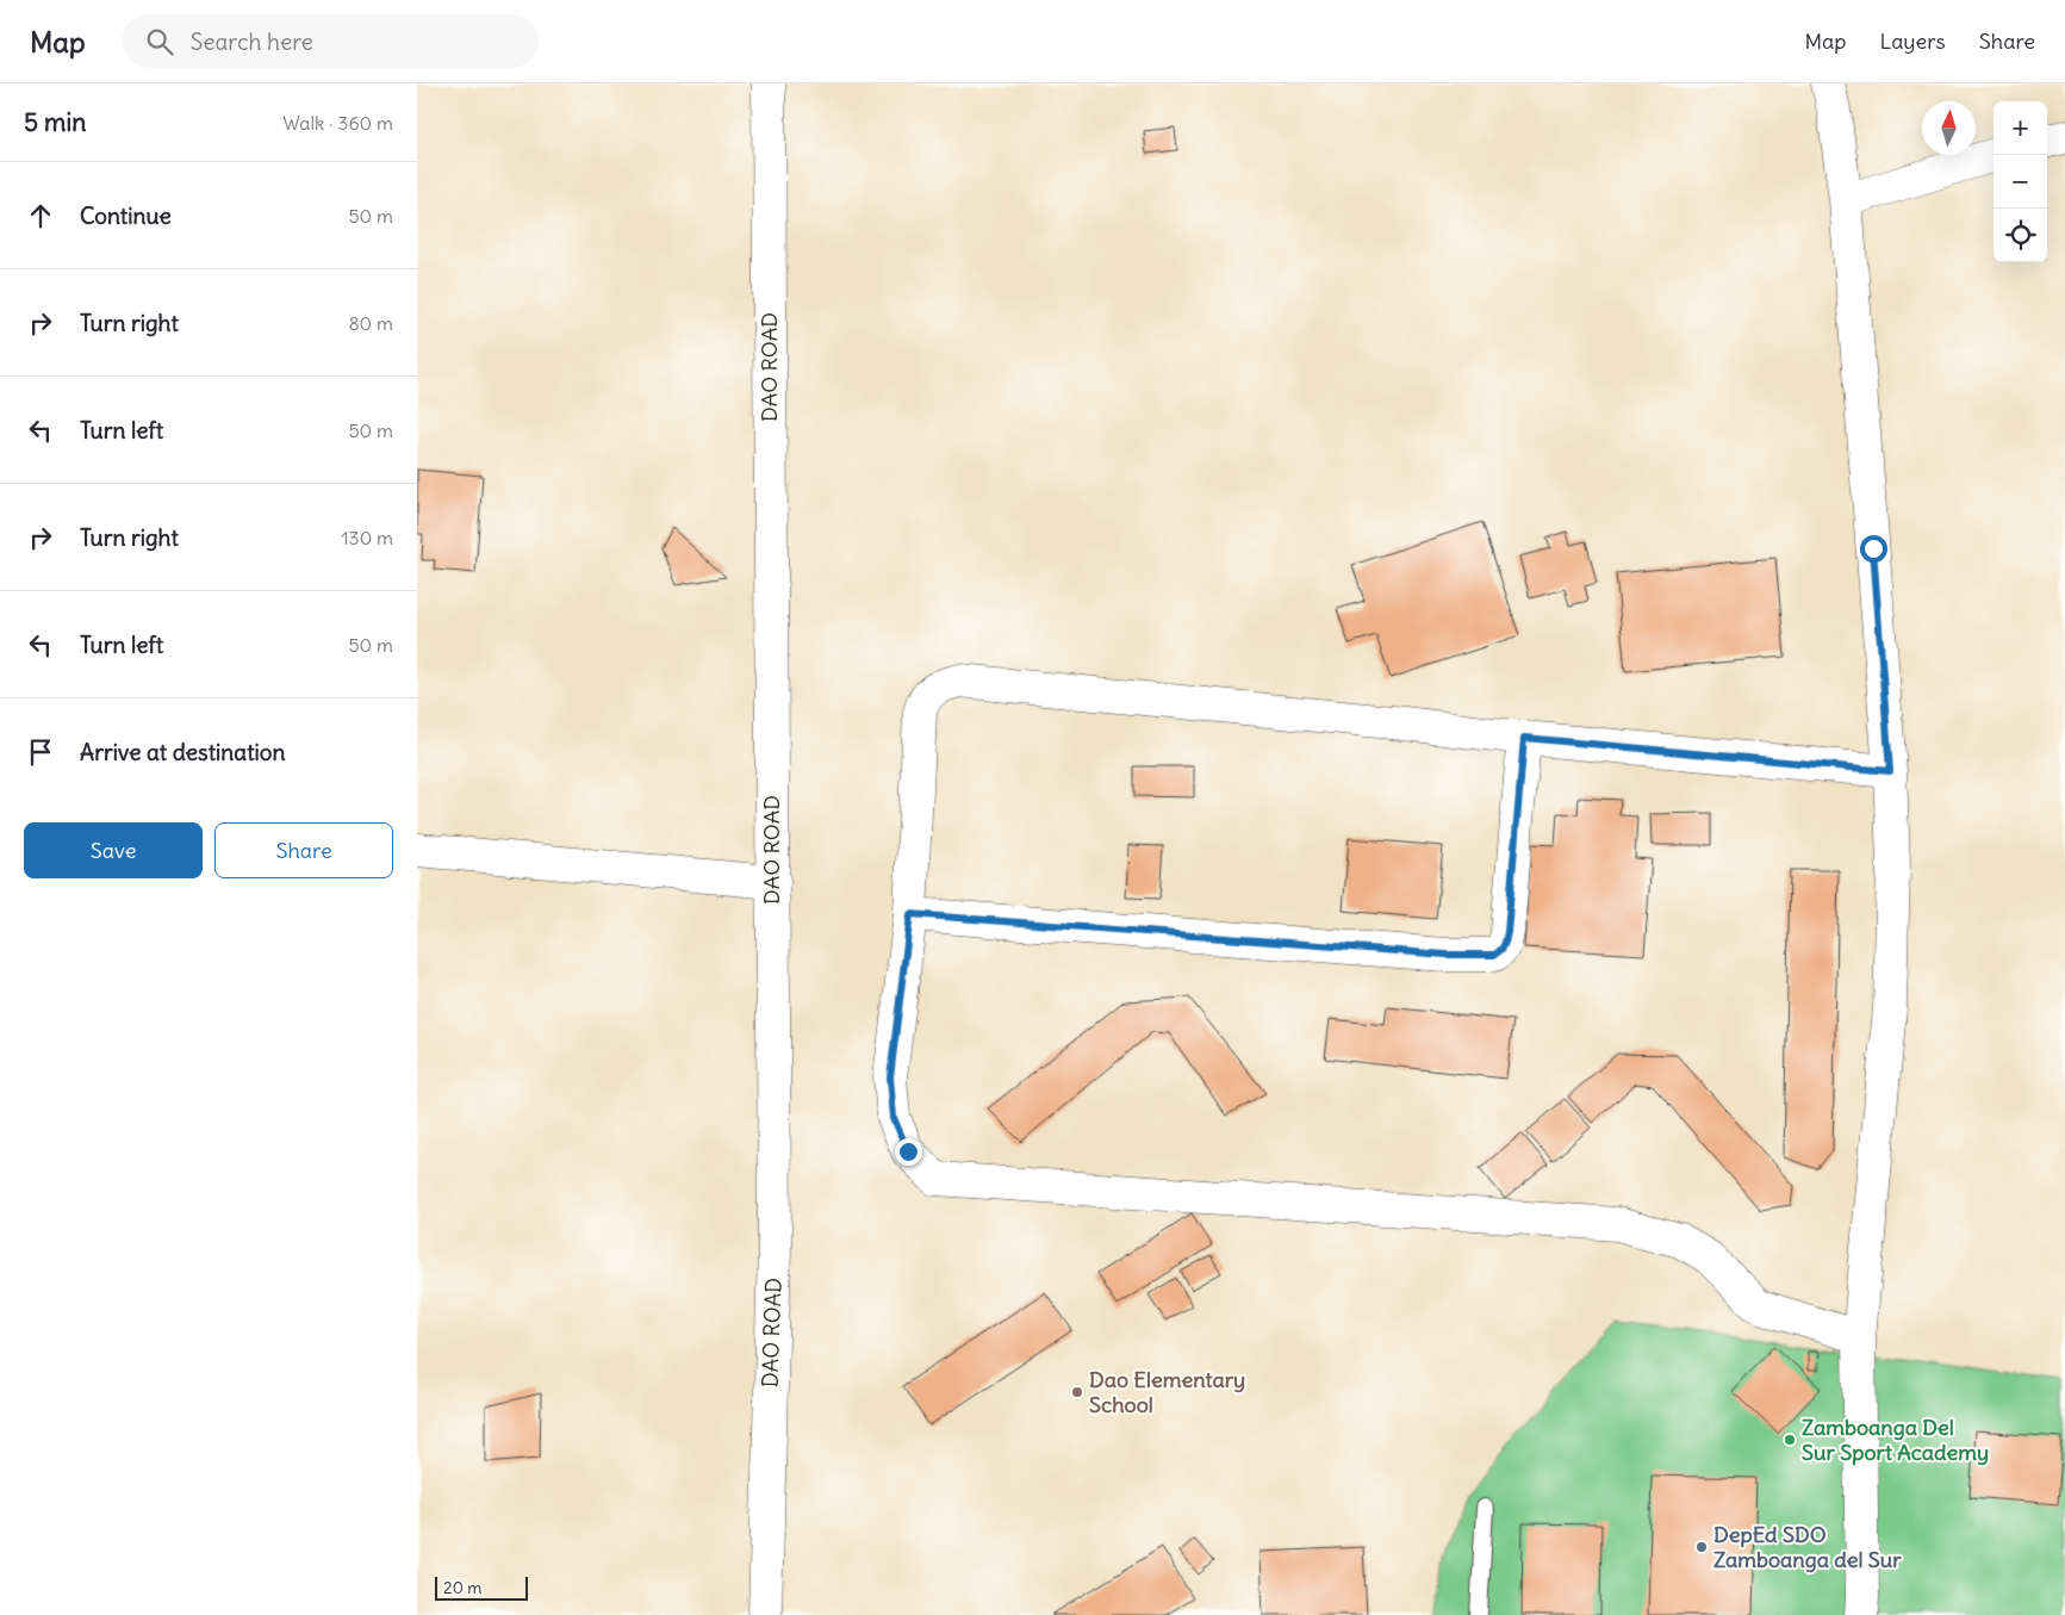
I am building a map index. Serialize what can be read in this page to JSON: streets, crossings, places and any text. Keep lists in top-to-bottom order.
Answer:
{
  "streets": {
    "street": ["DAO ROAD"]
  },
  "places": ["Dao Elementary School", "Zamboanga Del Sur Sport Academy", "DepEd SDO Zamboanga del Sur"],
  "scale_bar": "20 m",
  "north": "top",
  "page": {
    "header": "Map",
    "search": "Search here",
    "nav": ["Map", "Layers", "Share"],
    "heading": ["5 min", "Walk · 360 m"],
    "map_buttons": ["+", "−"],
    "list": [
      ["Continue", "50 m"],
      ["Turn right", "80 m"],
      ["Turn left", "50 m"],
      ["Turn right", "130 m"],
      ["Turn left", "50 m"],
      "Arrive at destination"
    ],
    "buttons": ["Save", "Share"],
    "scale": "20 m"
  }
}
